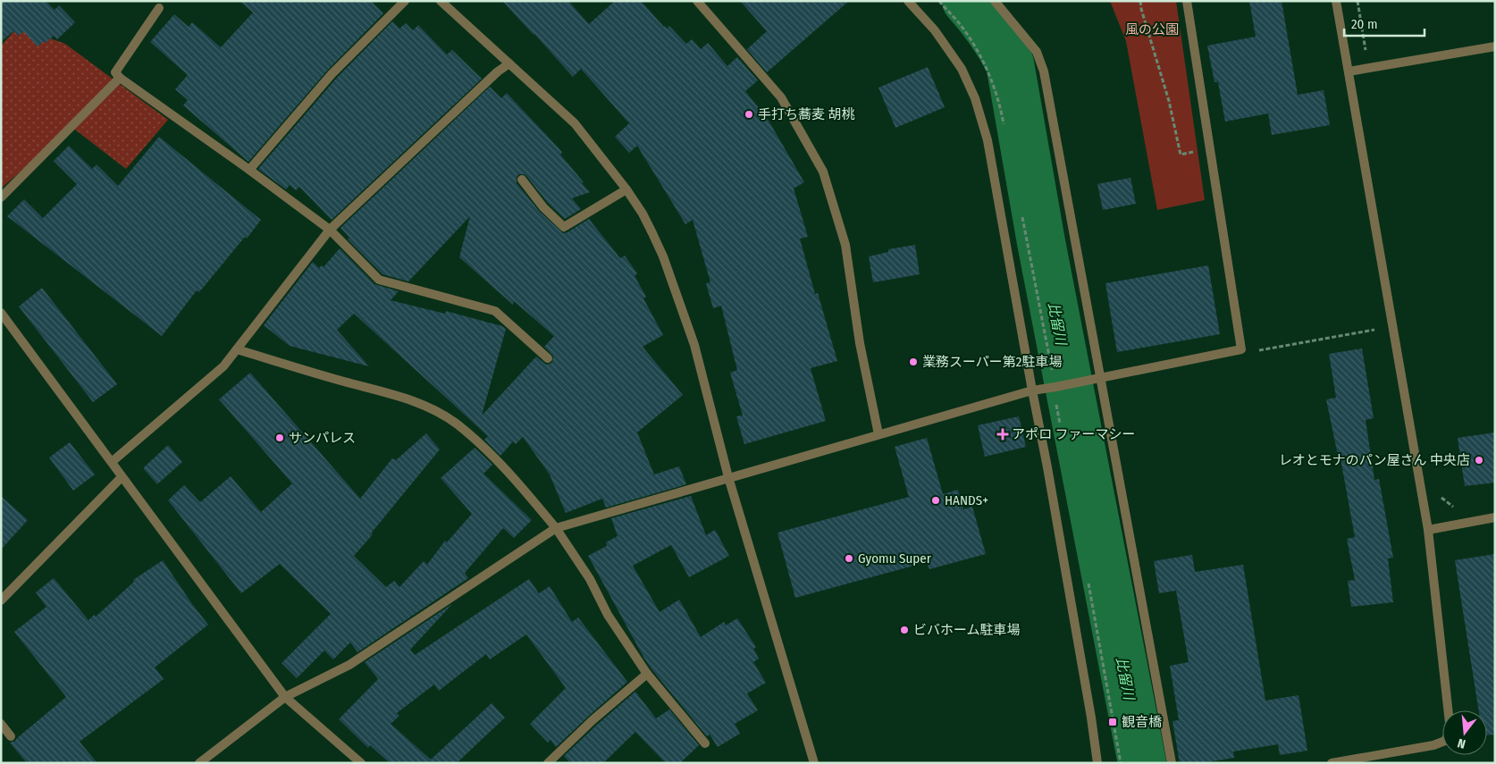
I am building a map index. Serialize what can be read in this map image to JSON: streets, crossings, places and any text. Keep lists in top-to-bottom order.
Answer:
{
  "water": ["比留川"],
  "parks": ["風の公園"],
  "places": {
    "other": [
      "手打ち蕎麦 胡桃",
      "業務スーパー第2駐車場",
      "サンパレス",
      "レオとモナのパン屋さん 中央店",
      "HANDS+",
      "Gyomu Super",
      "ビバホーム駐車場"
    ],
    "health": ["アポロ ファーマシー"],
    "transit": ["観音橋"]
  },
  "scale_bar": "20 m",
  "north": "bottom"
}
